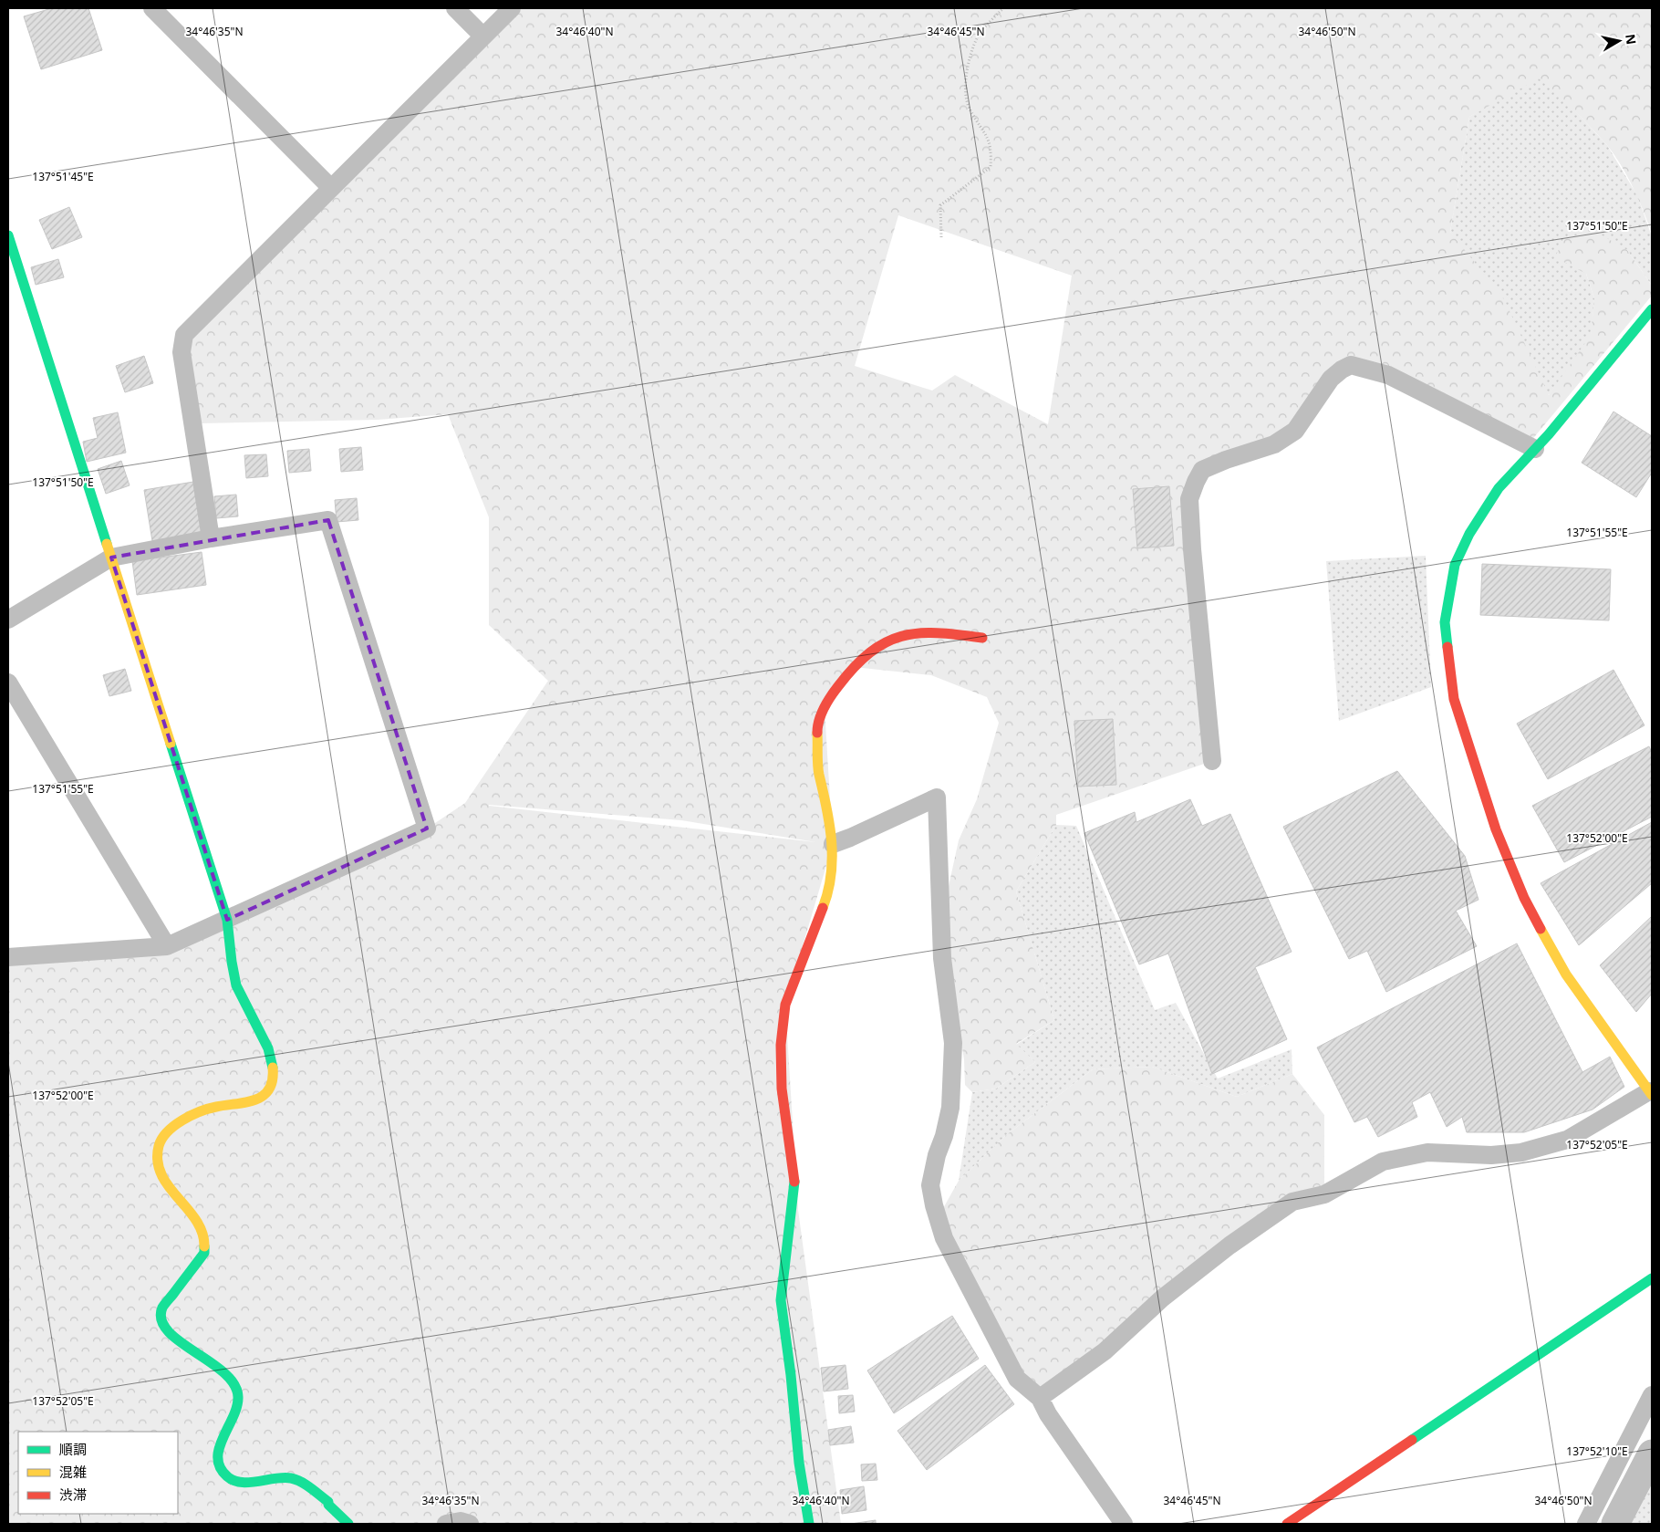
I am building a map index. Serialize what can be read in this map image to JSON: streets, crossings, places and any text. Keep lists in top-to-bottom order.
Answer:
{
  "legend": ["順調", "混雑", "渋滞"],
  "north": "right",
  "coordinates": [
    "34°46'35\"N",
    "34°46'40\"N",
    "34°46'45\"N",
    "34°46'50\"N",
    "137°51'45\"E",
    "137°51'50\"E",
    "137°51'55\"E",
    "137°52'00\"E",
    "137°52'05\"E",
    "137°52'10\"E"
  ]
}
